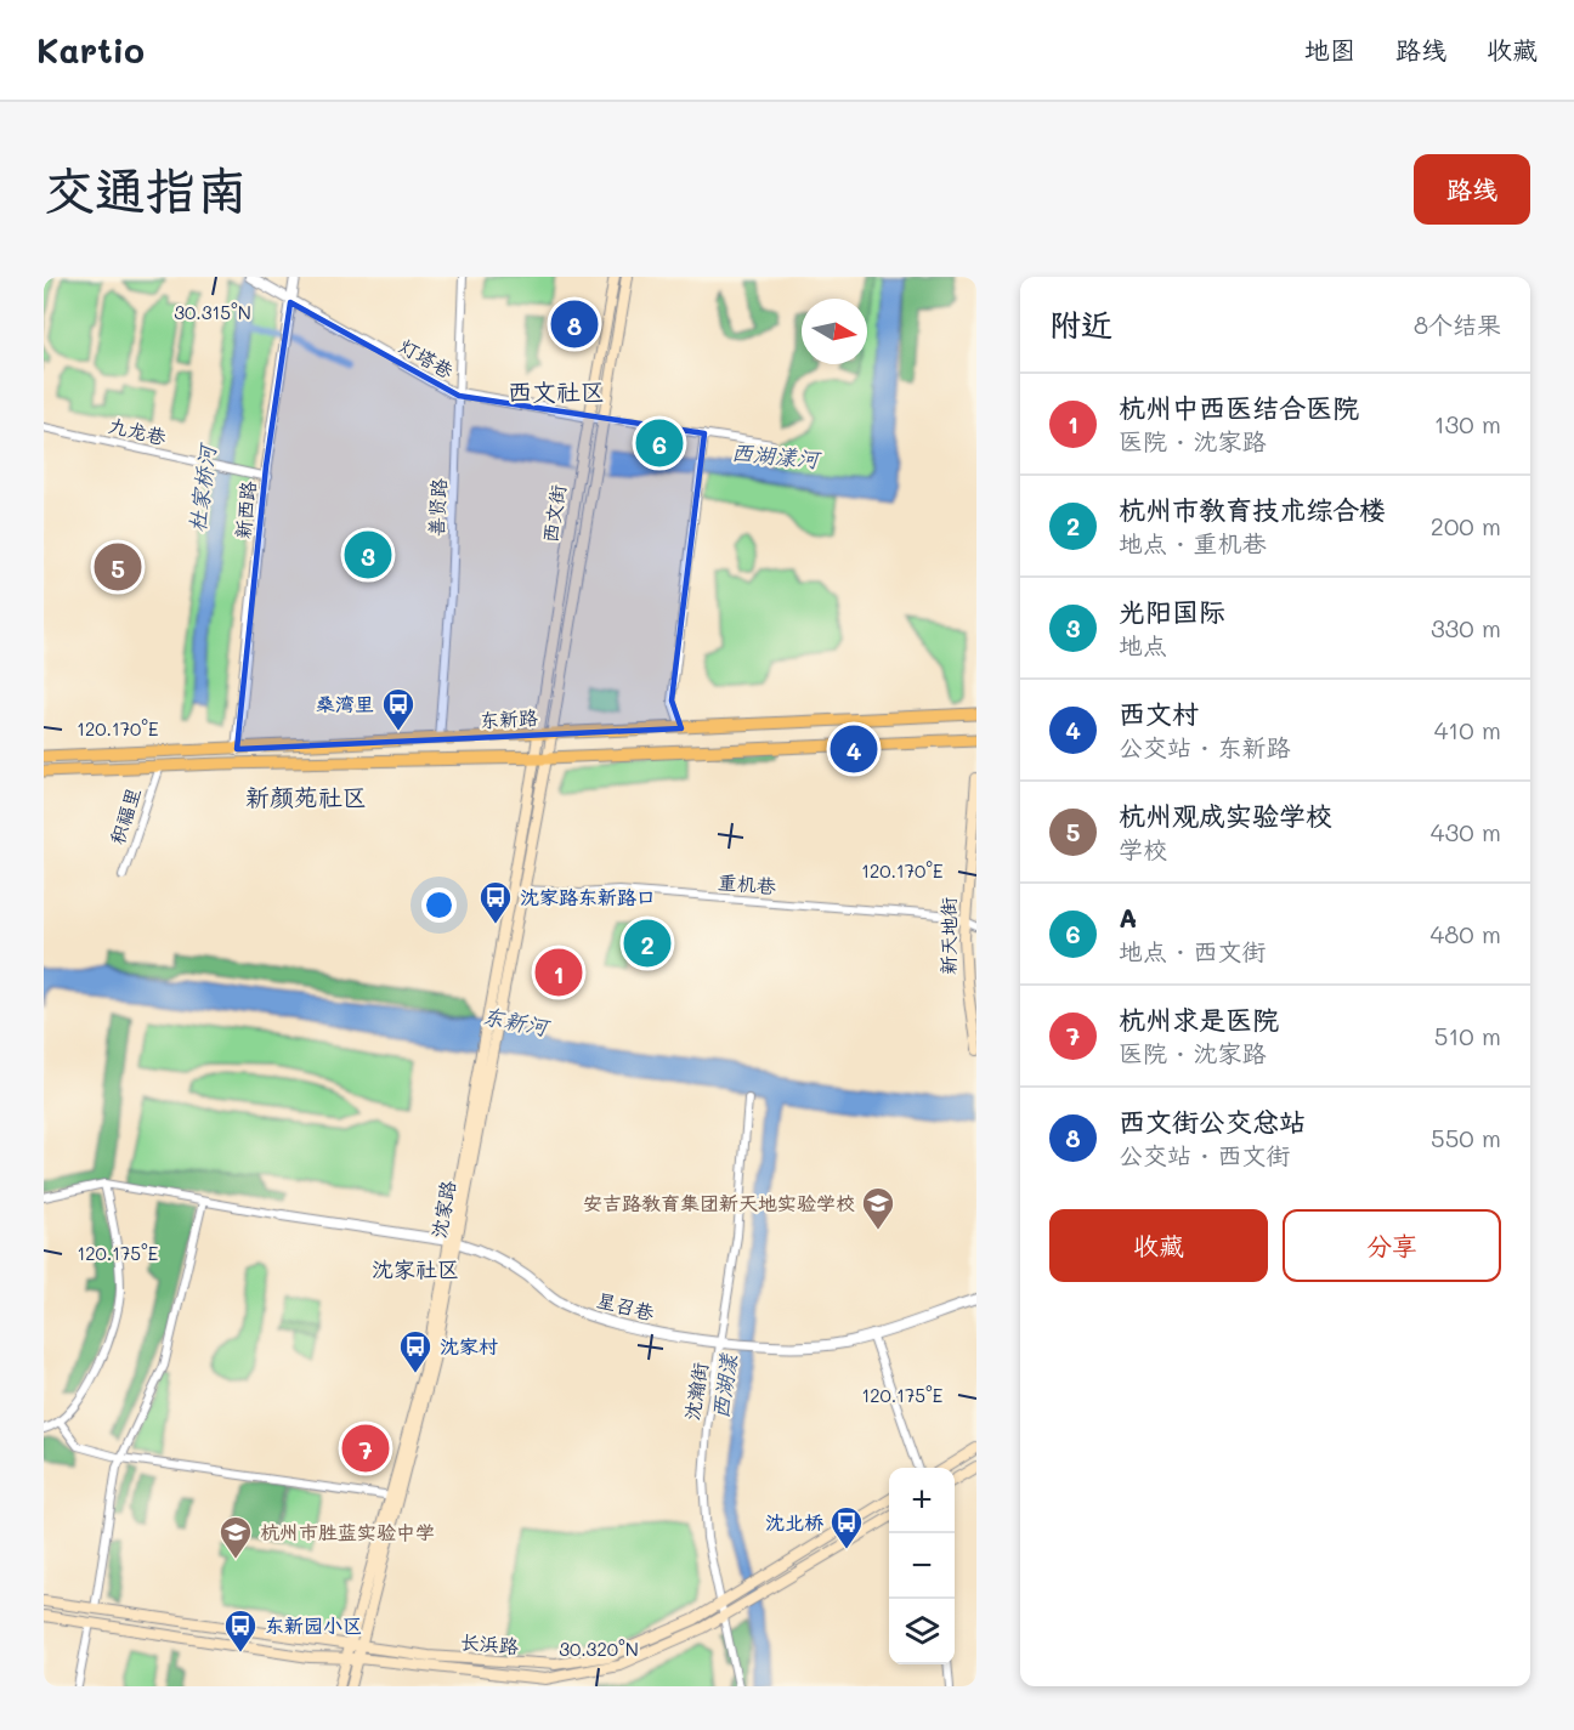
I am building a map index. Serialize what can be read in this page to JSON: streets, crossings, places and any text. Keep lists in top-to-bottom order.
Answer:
{
  "streets": {
    "main road": [
      "西文街",
      "东新路",
      "新天地街",
      "沈家路",
      "长浜路"
    ],
    "street": [
      "灯塔巷",
      "九龙巷",
      "善贤路",
      "新西路",
      "积福里",
      "重机巷",
      "星召巷",
      "沈瀚街"
    ]
  },
  "crossings": [
    ["灯塔巷", "善贤路"],
    ["灯塔巷", "新西路"],
    ["灯塔巷", "西文街"],
    ["九龙巷", "新西路"],
    ["善贤路", "东新路"],
    ["新西路", "东新路"],
    ["西文街", "东新路"],
    ["西文街", "沈家路"],
    ["东新路", "积福里"],
    ["东新路", "沈家路"],
    ["重机巷", "新天地街"],
    ["重机巷", "沈家路"],
    ["沈家路", "星召巷"],
    ["沈家路", "长浜路"],
    ["星召巷", "沈瀚街"],
    ["沈瀚街", "长浜路"]
  ],
  "districts": ["西文社区", "新颜苑社区", "沈家社区"],
  "water": [
    "西湖漾河",
    "杜家桥河",
    "东新河",
    "西湖漾"
  ],
  "places": {
    "bus stop": [
      "桑湾里",
      "沈家路东新路口",
      "沈家村",
      "沈北桥",
      "东新园小区"
    ],
    "school or university": ["安吉路教育集团新天地实验学校", "杭州市胜蓝实验中学"]
  },
  "north": "right",
  "page": {
    "header": "Kartio",
    "nav": ["地图", "路线", "收藏"],
    "buttons": [
      "路线",
      ["收藏", "分享"]
    ],
    "title": "交通指南",
    "heading": ["附近", "8个结果"],
    "pins": [
      "8",
      "6",
      "3",
      "5",
      "4",
      "2",
      "1",
      "7"
    ],
    "list": [
      {
        "mark": "1",
        "name": "杭州中西医结合医院",
        "note": "医院 · 沈家路",
        "value": "130 m"
      },
      {
        "mark": "2",
        "name": "杭州市教育技术综合楼",
        "note": "地点 · 重机巷",
        "value": "200 m"
      },
      {
        "mark": "3",
        "name": "光阳国际",
        "note": "地点",
        "value": "330 m"
      },
      {
        "mark": "4",
        "name": "西文村",
        "note": "公交站 · 东新路",
        "value": "410 m"
      },
      {
        "mark": "5",
        "name": "杭州观成实验学校",
        "note": "学校",
        "value": "430 m"
      },
      {
        "mark": "6",
        "name": "A",
        "note": "地点 · 西文街",
        "value": "480 m"
      },
      {
        "mark": "7",
        "name": "杭州求是医院",
        "note": "医院 · 沈家路",
        "value": "510 m"
      },
      {
        "mark": "8",
        "name": "西文街公交总站",
        "note": "公交站 · 西文街",
        "value": "550 m"
      }
    ],
    "map_buttons": ["+", "−"]
  },
  "coordinates": [
    "30.315°N",
    "120.170°E",
    "120.175°E",
    "30.320°N"
  ]
}
